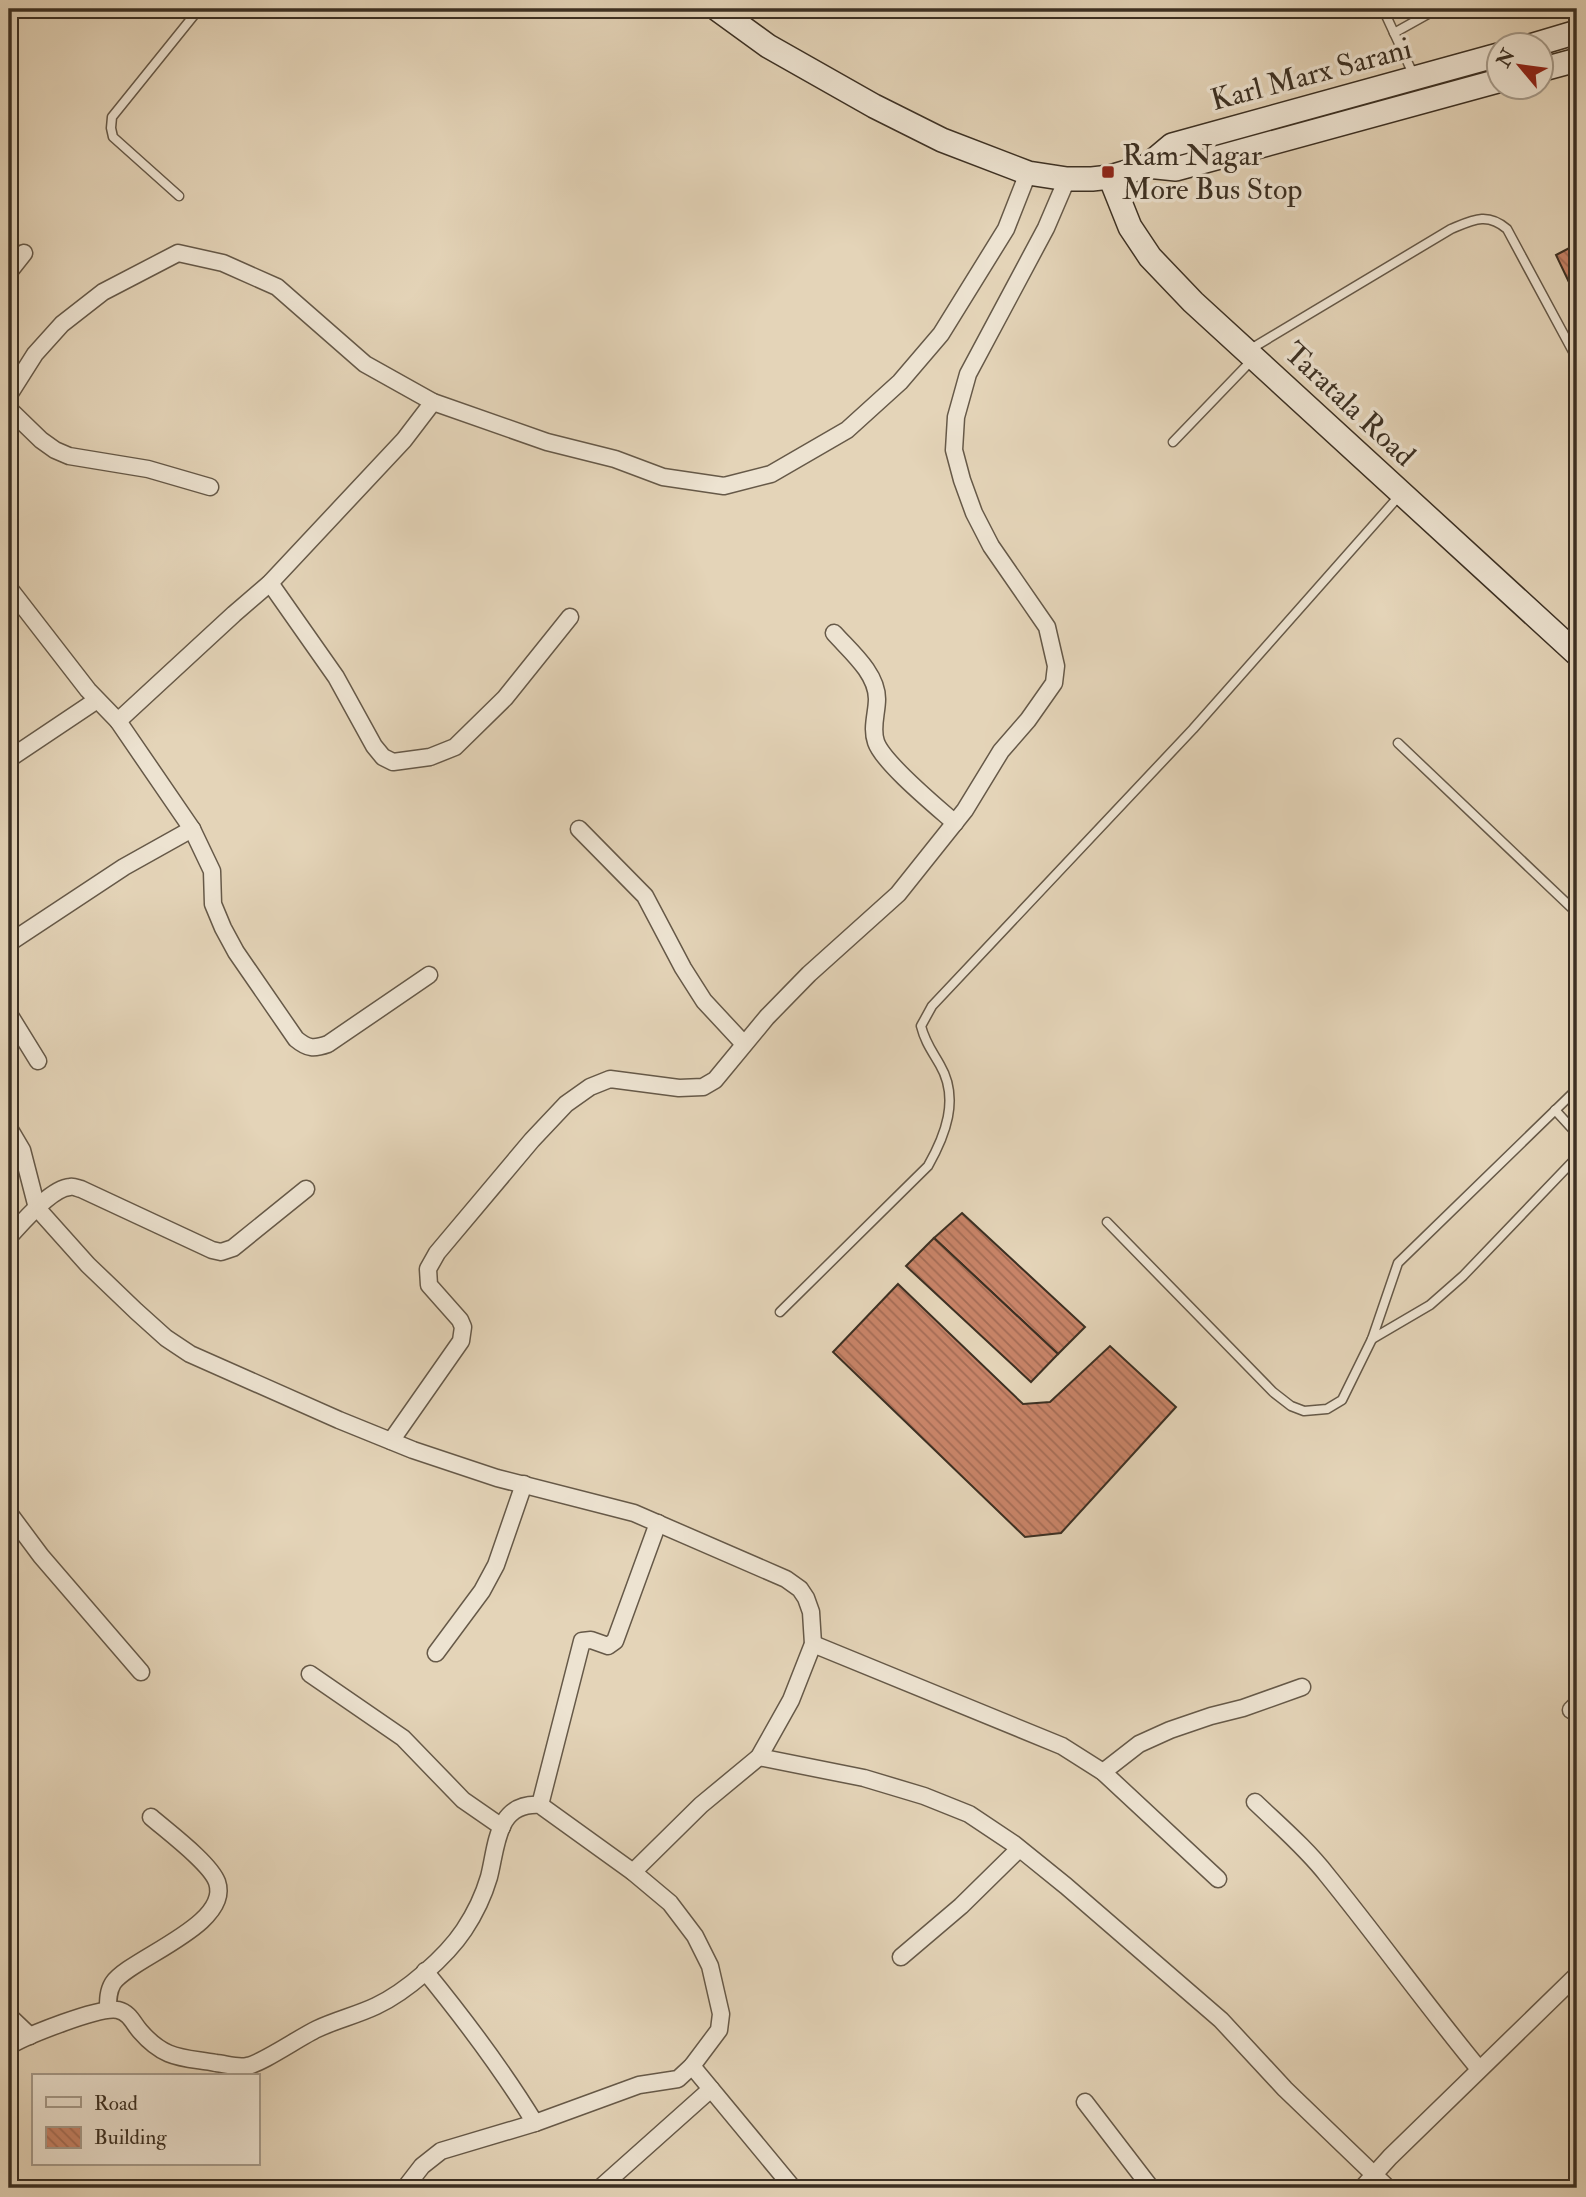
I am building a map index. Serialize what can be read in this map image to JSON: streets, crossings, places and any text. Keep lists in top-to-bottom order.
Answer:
{
  "streets": {
    "main road": ["Karl Marx Sarani", "Taratala Road"]
  },
  "crossings": [
    ["Karl Marx Sarani", "Taratala Road"]
  ],
  "places": {
    "transit": ["Ram Nagar More Bus Stop"]
  },
  "legend": ["Road", "Building"],
  "north": "top left"
}
